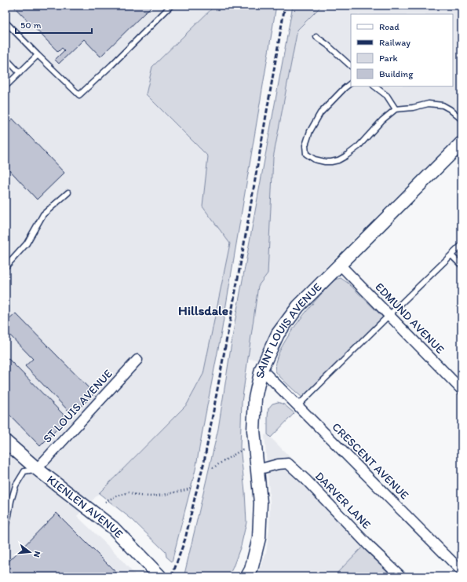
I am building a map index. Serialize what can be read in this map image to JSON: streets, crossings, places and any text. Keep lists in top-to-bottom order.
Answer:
{
  "streets": {
    "street": [
      "EDMUND AVENUE",
      "SAINT LOUIS AVENUE",
      "ST LOUIS AVENUE",
      "CRESCENT AVENUE",
      "DARVER LANE",
      "KIENLEN AVENUE"
    ]
  },
  "crossings": [
    ["EDMUND AVENUE", "SAINT LOUIS AVENUE"],
    ["SAINT LOUIS AVENUE", "CRESCENT AVENUE"],
    ["SAINT LOUIS AVENUE", "DARVER LANE"],
    ["ST LOUIS AVENUE", "KIENLEN AVENUE"]
  ],
  "districts": ["Hillsdale"],
  "legend": [
    "Road",
    "Railway",
    "Park",
    "Building"
  ],
  "scale_bar": "50 m",
  "north": "right"
}
